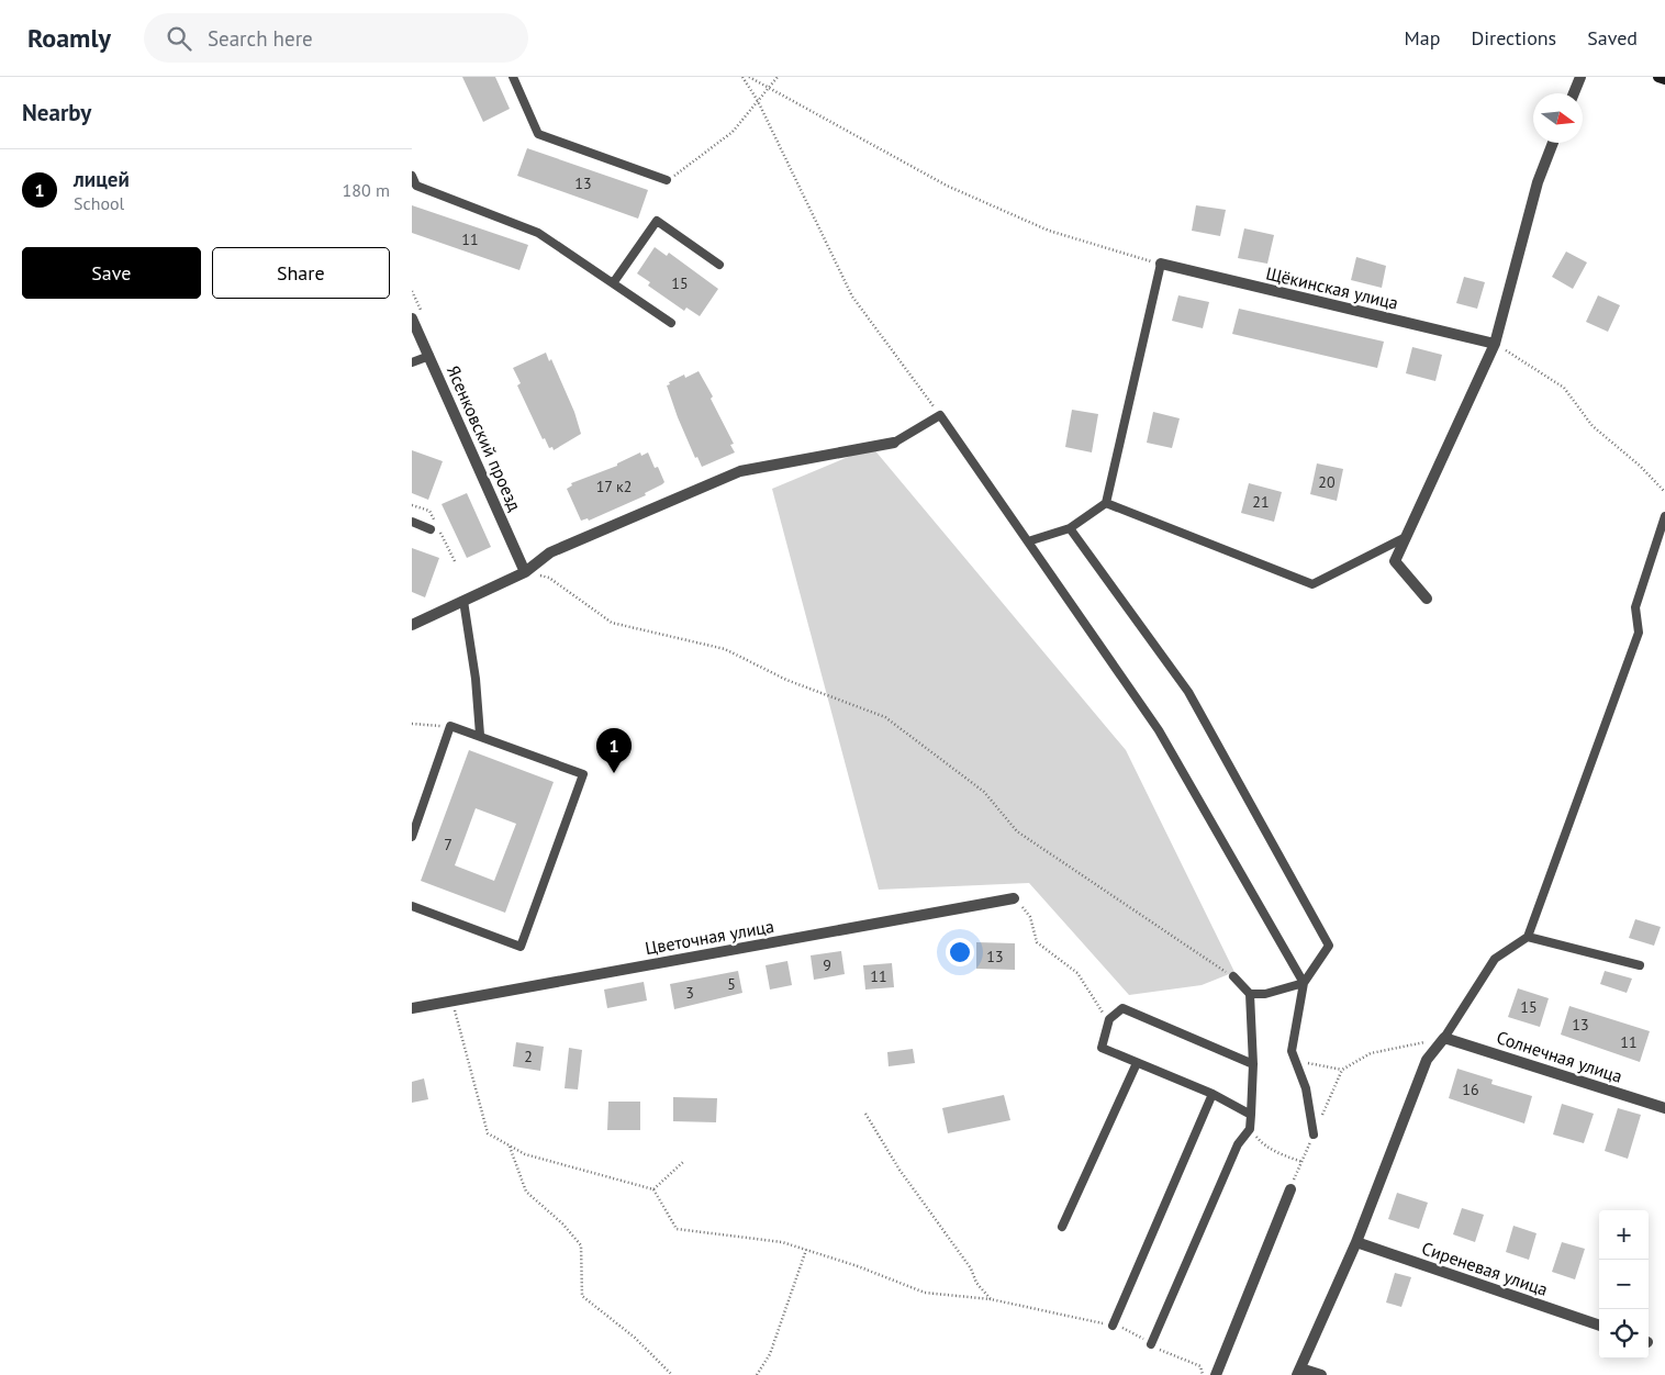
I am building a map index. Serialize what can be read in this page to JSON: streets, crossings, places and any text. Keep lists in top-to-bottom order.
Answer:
{
  "streets": {
    "street": [
      "Щёкинская улица",
      "Ясенковский проезд",
      "Цветочная улица",
      "Солнечная улица",
      "Сиреневая улица"
    ]
  },
  "house_numbers": [
    "13",
    "11",
    "15",
    "20",
    "17 к2",
    "21",
    "7",
    "13",
    "9",
    "11",
    "5",
    "3",
    "15",
    "13",
    "11",
    "2",
    "16"
  ],
  "north": "right",
  "page": {
    "header": "Roamly",
    "search": "Search here",
    "nav": ["Map", "Directions", "Saved"],
    "heading": "Nearby",
    "list": [
      {
        "mark": "1",
        "name": "лицей",
        "note": "School",
        "value": "180 m"
      }
    ],
    "buttons": ["Save", "Share"],
    "pins": "1",
    "map_buttons": ["+", "−"]
  }
}
